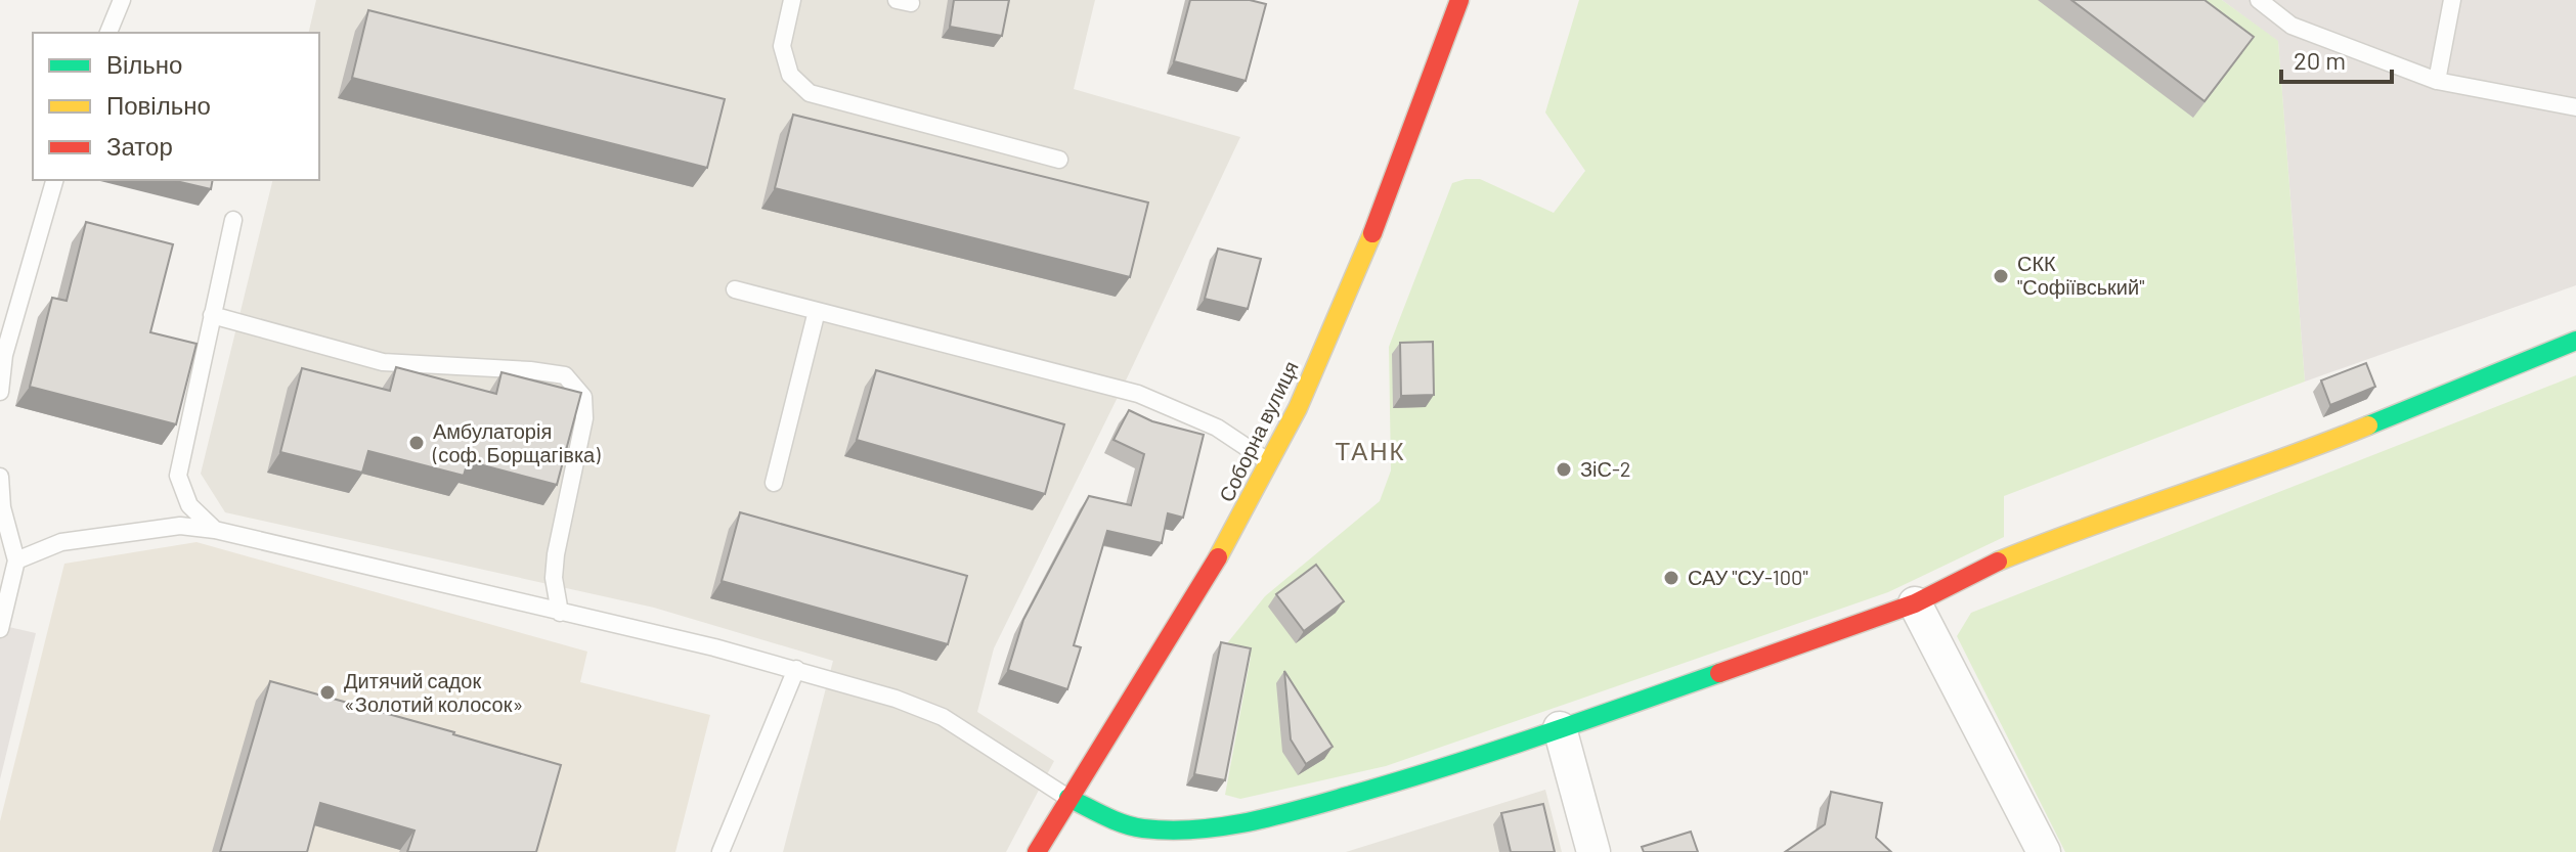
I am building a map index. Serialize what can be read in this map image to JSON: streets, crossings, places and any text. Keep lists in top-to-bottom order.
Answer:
{
  "streets": {
    "street": ["Соборна вулиця"]
  },
  "districts": ["ТАНК"],
  "places": [
    "СКК \"Софіївський\"",
    "Амбулаторія (соф. Борщагівка)",
    "ЗіС-2",
    "САУ \"СУ-100\"",
    "Дитячий садок «Золотий колосок»"
  ],
  "legend": ["Вільно", "Повільно", "Затор"],
  "scale_bar": "20 m"
}
